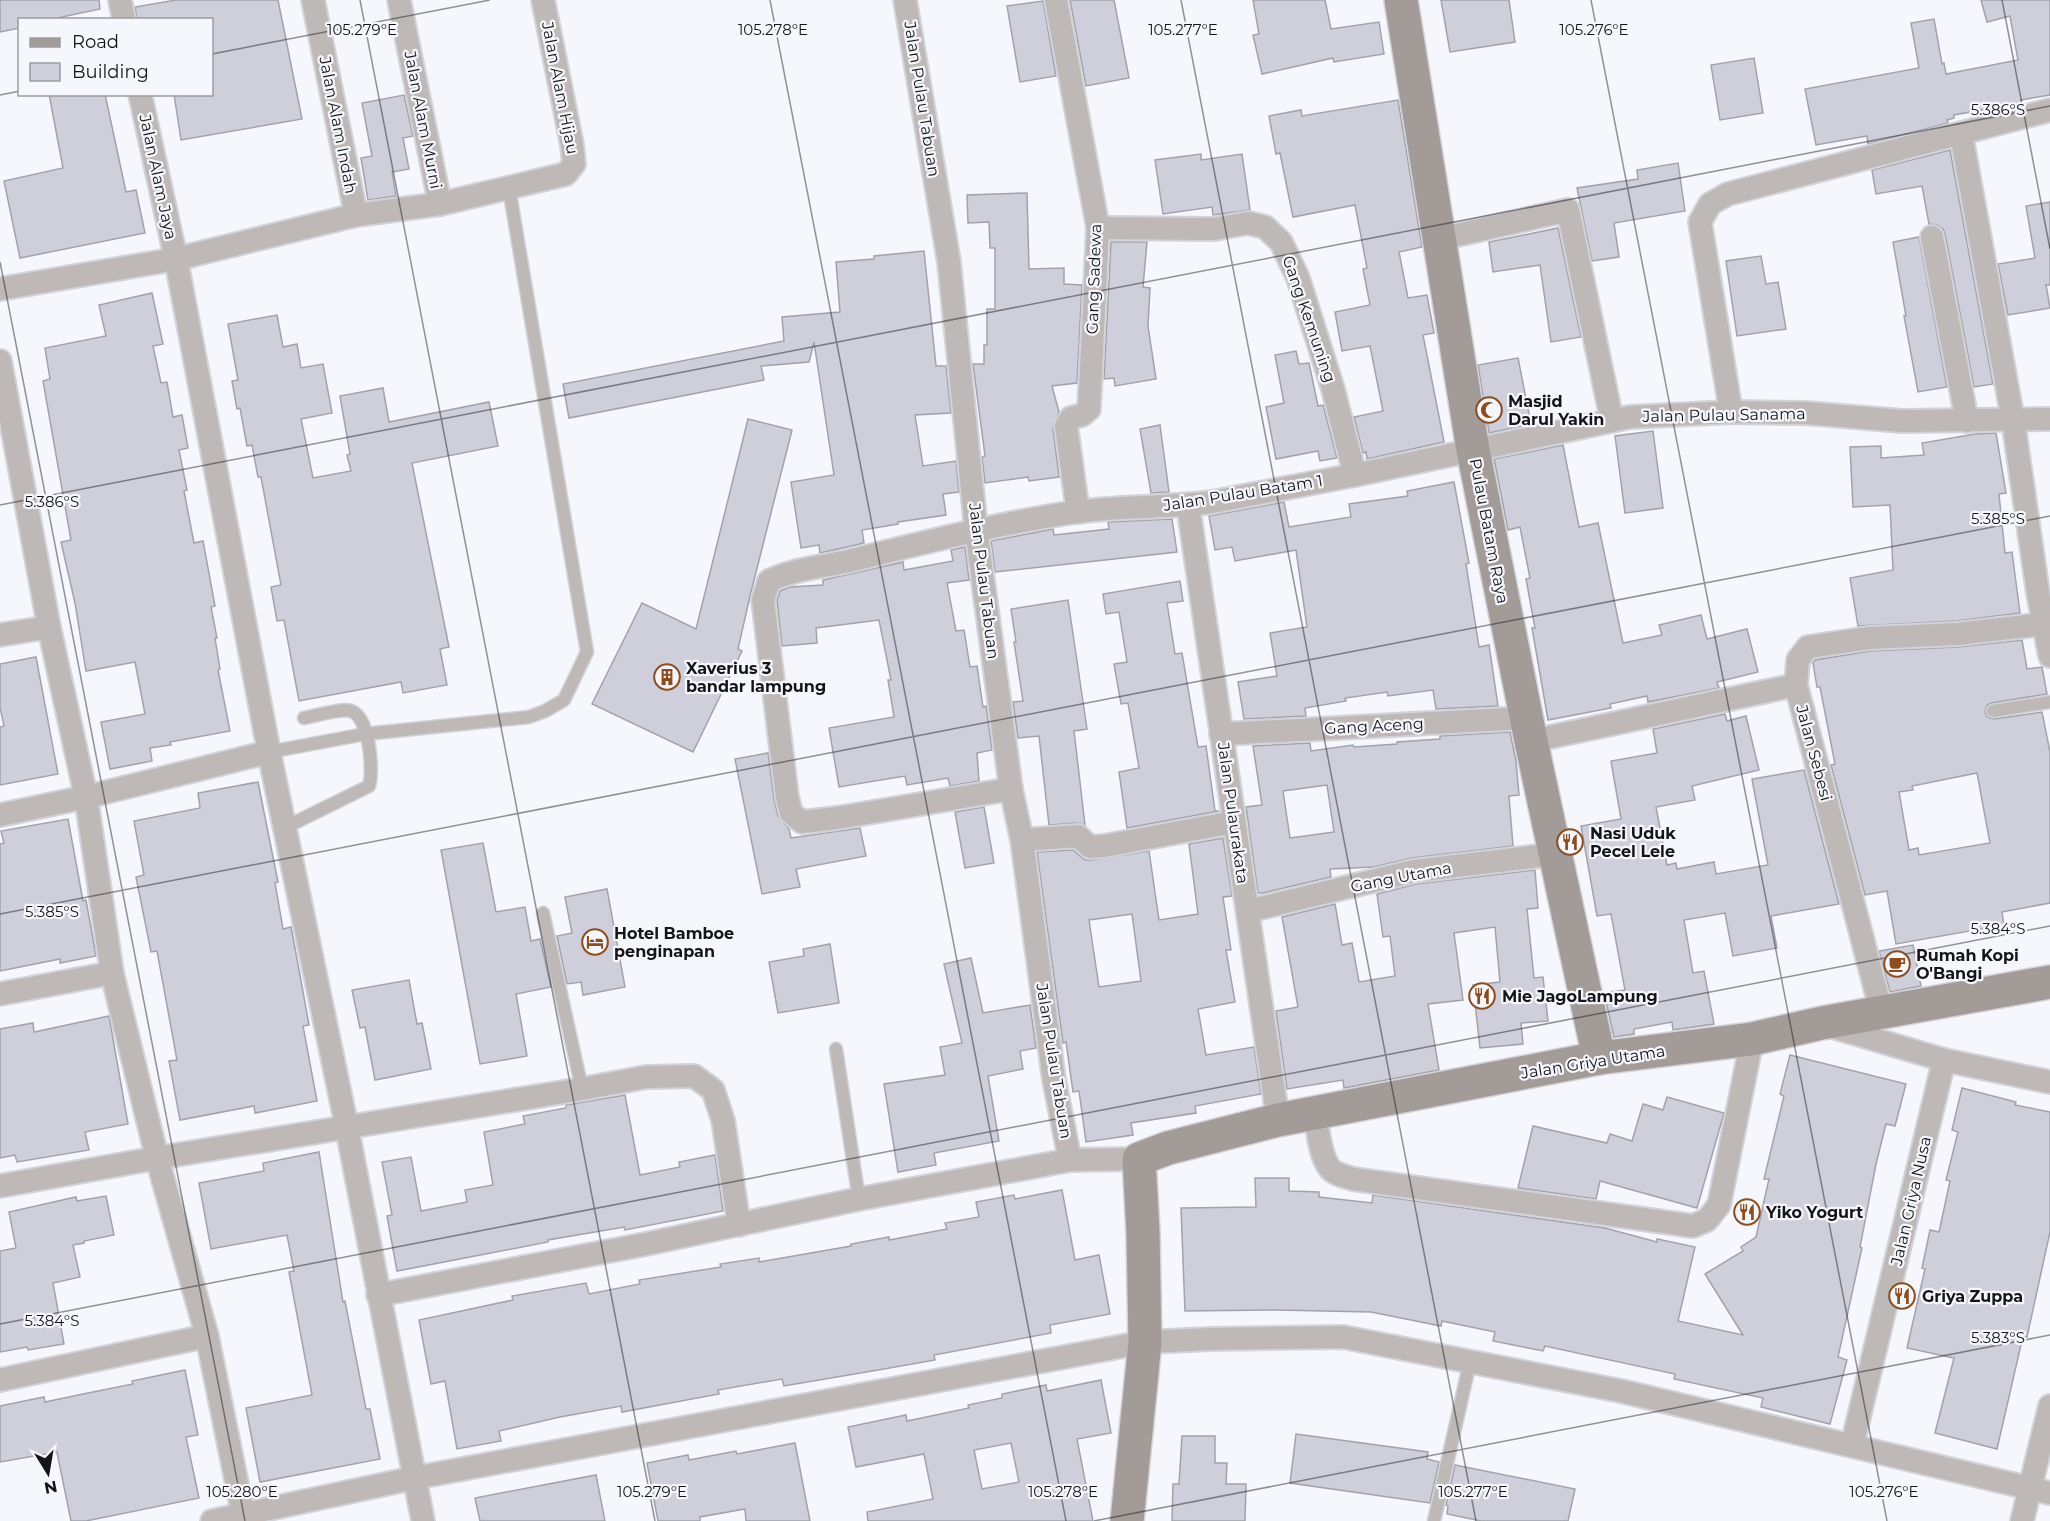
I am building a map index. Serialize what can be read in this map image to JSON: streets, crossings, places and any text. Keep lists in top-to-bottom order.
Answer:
{
  "streets": {
    "street": [
      "Jalan Alam Hijau",
      "Jalan Pulau Tabuan",
      "Jalan Alam Murni",
      "Jalan Alam Indah",
      "Jalan Alam Jaya",
      "Gang Sadewa",
      "Gang Kemuning",
      "Jalan Pulau Sanama",
      "Jalan Pulau Batam 1",
      "Pulau Batam Raya",
      "Gang Aceng",
      "Jalan Sebesi",
      "Jalan Pulaurakata",
      "Gang Utama",
      "Jalan Griya Utama",
      "Jalan Griya Nusa"
    ]
  },
  "crossings": [
    ["Jalan Pulau Tabuan", "Jalan Pulau Batam 1"],
    ["Gang Sadewa", "Gang Kemuning"],
    ["Gang Sadewa", "Jalan Pulau Batam 1"],
    ["Gang Kemuning", "Jalan Pulau Batam 1"],
    ["Jalan Pulau Sanama", "Jalan Pulau Batam 1"],
    ["Jalan Pulau Sanama", "Pulau Batam Raya"],
    ["Jalan Pulau Batam 1", "Pulau Batam Raya"],
    ["Jalan Pulau Batam 1", "Jalan Pulaurakata"],
    ["Pulau Batam Raya", "Gang Aceng"],
    ["Pulau Batam Raya", "Jalan Sebesi"],
    ["Pulau Batam Raya", "Gang Utama"],
    ["Pulau Batam Raya", "Jalan Griya Utama"],
    ["Gang Aceng", "Jalan Sebesi"],
    ["Gang Aceng", "Jalan Pulaurakata"],
    ["Jalan Sebesi", "Jalan Griya Utama"],
    ["Jalan Pulaurakata", "Gang Utama"],
    ["Jalan Pulaurakata", "Jalan Griya Utama"]
  ],
  "places": {
    "mosque": ["Masjid Darul Yakin"],
    "building": ["Xaverius 3 bandar lampung"],
    "restaurant": [
      "Nasi Uduk Pecel Lele",
      "Mie JagoLampung",
      "Yiko Yogurt",
      "Griya Zuppa"
    ],
    "hotel": ["Hotel Bamboe penginapan"],
    "cafe": ["Rumah Kopi O'Bangi"]
  },
  "legend": ["Road", "Building"],
  "north": "bottom",
  "coordinates": [
    "105.279°E",
    "105.278°E",
    "105.277°E",
    "105.276°E",
    "5.386°S",
    "5.385°S",
    "5.384°S",
    "5.383°S",
    "105.280°E"
  ]
}
